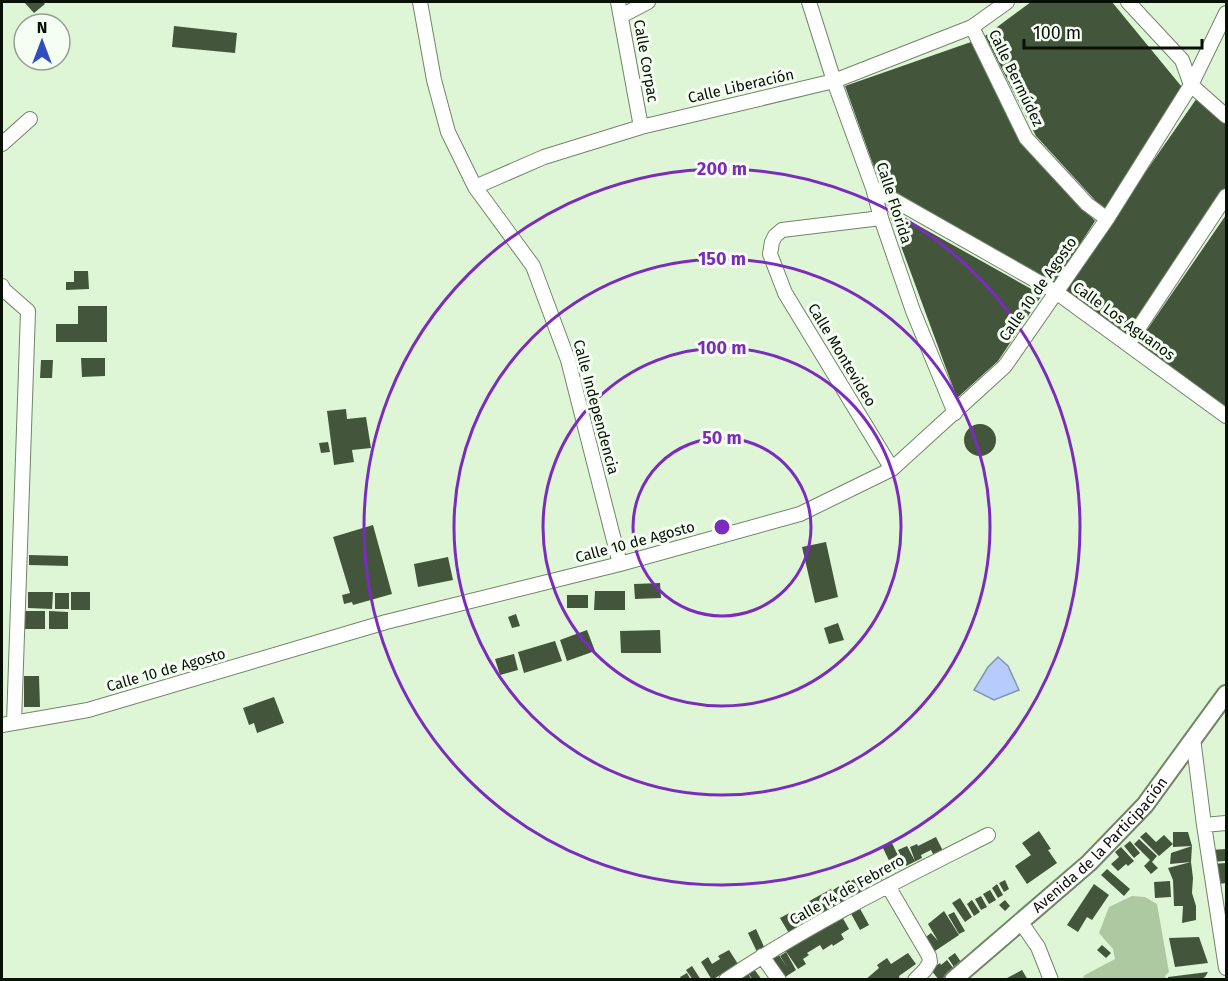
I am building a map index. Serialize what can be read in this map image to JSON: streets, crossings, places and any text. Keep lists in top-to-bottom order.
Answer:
{
  "streets": {
    "main road": ["Avenida de la Participación"],
    "street": [
      "Calle Corpac",
      "Calle Bermúdez",
      "Calle Liberación",
      "Calle Florida",
      "Calle 10 de Agosto",
      "Calle Los Aguanos",
      "Calle Montevideo",
      "Calle Independencia",
      "Calle 14 de Febrero"
    ]
  },
  "crossings": [
    ["Calle Corpac", "Calle Liberación"],
    ["Calle Bermúdez", "Calle Liberación"],
    ["Calle Bermúdez", "Calle 10 de Agosto"],
    ["Calle Liberación", "Calle Florida"],
    ["Calle Liberación", "Calle Independencia"],
    ["Calle Florida", "Calle 10 de Agosto"],
    ["Calle Florida", "Calle Los Aguanos"],
    ["Calle Florida", "Calle Montevideo"],
    ["Calle 10 de Agosto", "Calle Los Aguanos"],
    ["Calle 10 de Agosto", "Calle Montevideo"],
    ["Calle 10 de Agosto", "Calle Independencia"]
  ],
  "scale_bar": "100 m",
  "north": "top",
  "rings": [
    "200 m",
    "150 m",
    "100 m",
    "50 m"
  ]
}
